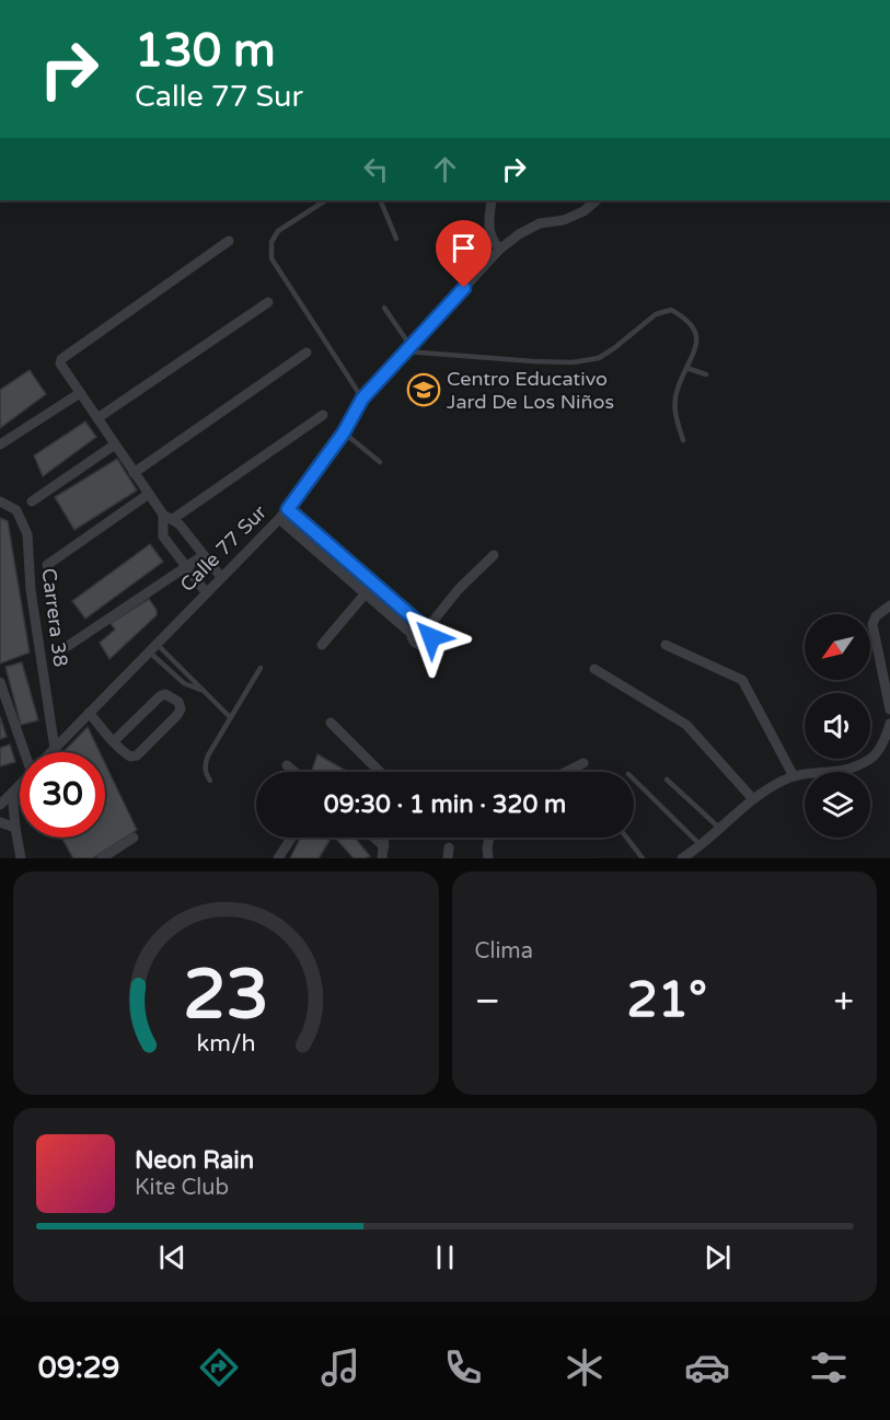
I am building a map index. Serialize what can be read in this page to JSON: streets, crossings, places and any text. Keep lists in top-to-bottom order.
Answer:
{
  "streets": {
    "street": ["Calle 77 Sur", "Carrera 38"]
  },
  "crossings": [
    ["Calle 77 Sur", "Carrera 38"]
  ],
  "places": {
    "school or university": ["Centro Educativo Jard De Los Niños"]
  },
  "north": "bottom left",
  "page": {
    "turn": ["130 m", "Calle 77 Sur"],
    "limit": "30",
    "trip": "09:30 · 1 min · 320 m",
    "tile": "Clima",
    "heat": ["−", "21°", "+"],
    "song": ["Neon Rain", "Kite Club"],
    "tabs": "09:29",
    "gauge": ["23", "km/h"]
  }
}
